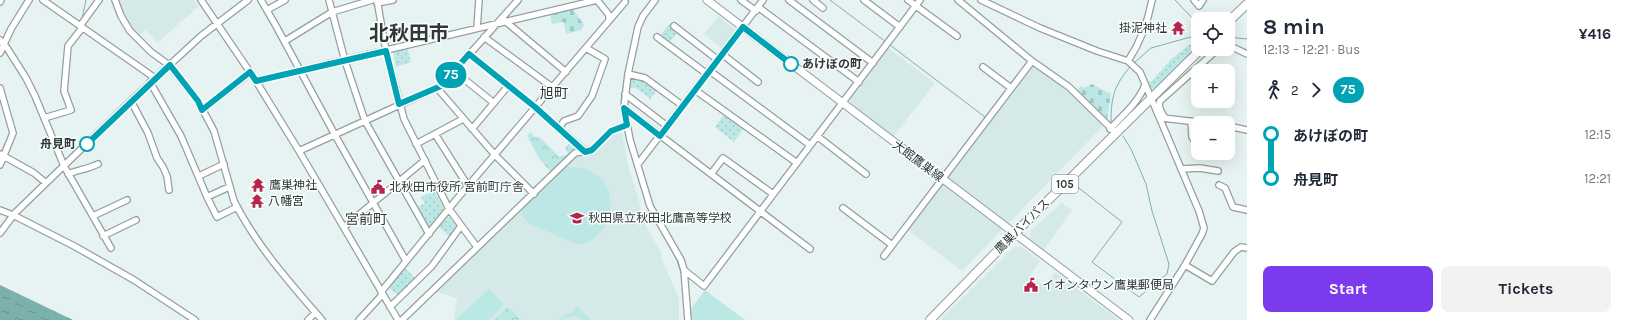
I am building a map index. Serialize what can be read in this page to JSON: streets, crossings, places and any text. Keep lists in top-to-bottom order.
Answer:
{
  "streets": {
    "highway": ["105", "鷹巣バイパス"],
    "main road": ["大館鷹巣線"]
  },
  "crossings": [
    ["大館鷹巣線", "鷹巣バイパス"]
  ],
  "districts": ["北秋田市", "旭町", "宮前町"],
  "places": {
    "temple": ["掛泥神社", "鷹巣神社", "八幡宮"],
    "other": ["あけぼの町", "舟見町"],
    "public building": ["北秋田市役所 宮前町庁舎", "イオンタウン鷹巣郵便局"],
    "school or university": ["秋田県立秋田北鷹高等学校"]
  },
  "lines": ["bus line 75"],
  "page": {
    "on_map": "75",
    "heading": ["8 min", "12:13 – 12:21 · Bus", "¥416"],
    "map_buttons": ["+", "−"],
    "legs": ["2", "75"],
    "list": [
      {
        "name": "あけぼの町",
        "value": "12:15"
      },
      {
        "name": "舟見町",
        "value": "12:21"
      }
    ],
    "buttons": ["Start", "Tickets"]
  }
}
